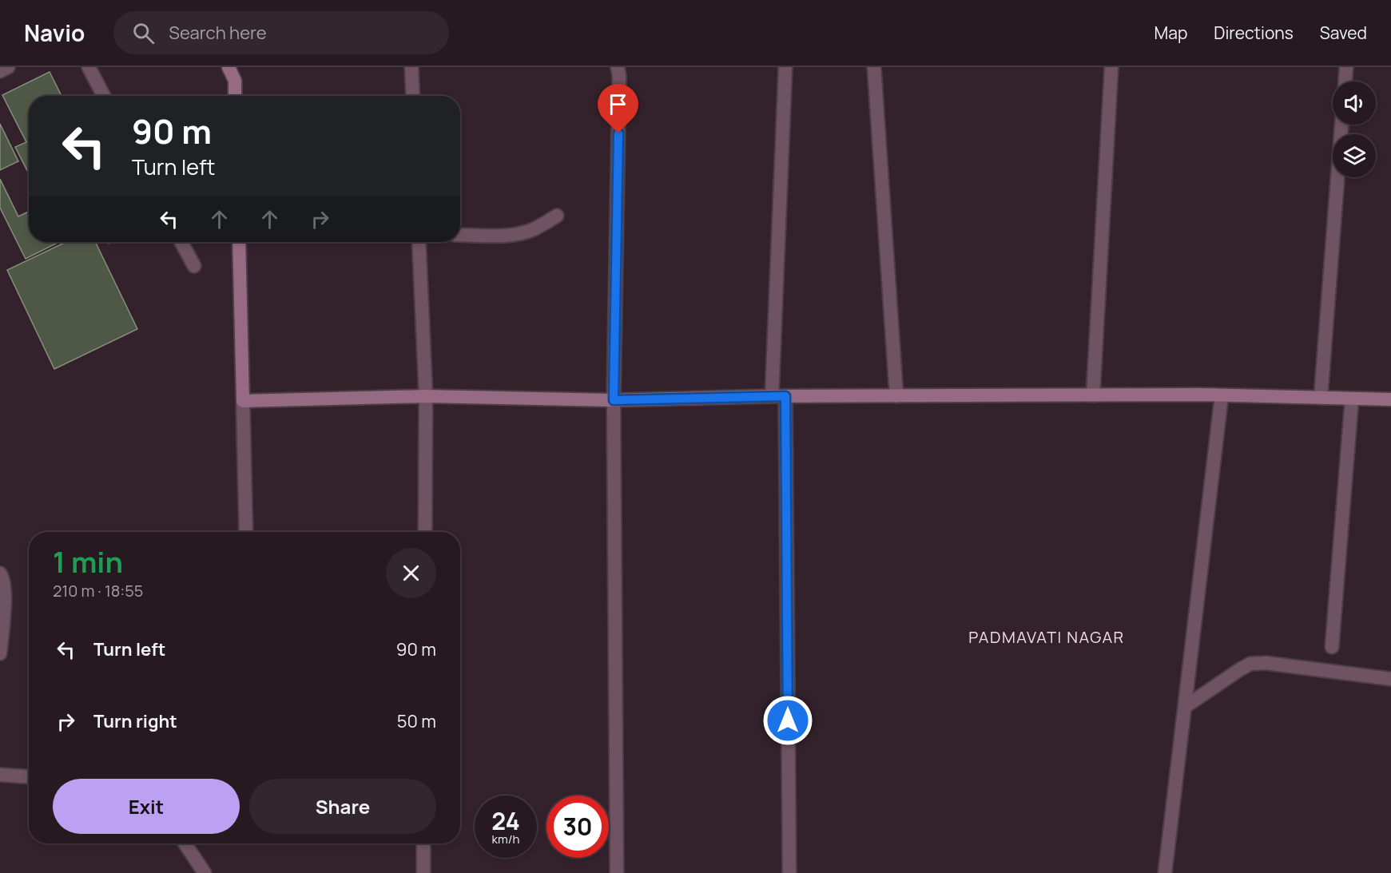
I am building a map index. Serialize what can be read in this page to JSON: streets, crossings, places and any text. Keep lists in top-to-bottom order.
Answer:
{
  "districts": ["PADMAVATI NAGAR"],
  "page": {
    "header": "Navio",
    "search": "Search here",
    "nav": ["Map", "Directions", "Saved"],
    "turn": ["90 m", "Turn left"],
    "heading": ["1 min", "210 m · 18:55"],
    "list": [
      {
        "name": "Turn left",
        "value": "90 m"
      },
      {
        "name": "Turn right",
        "value": "50 m"
      }
    ],
    "buttons": ["Exit", "Share"],
    "speed": "24 km/h",
    "limit": "30"
  }
}
